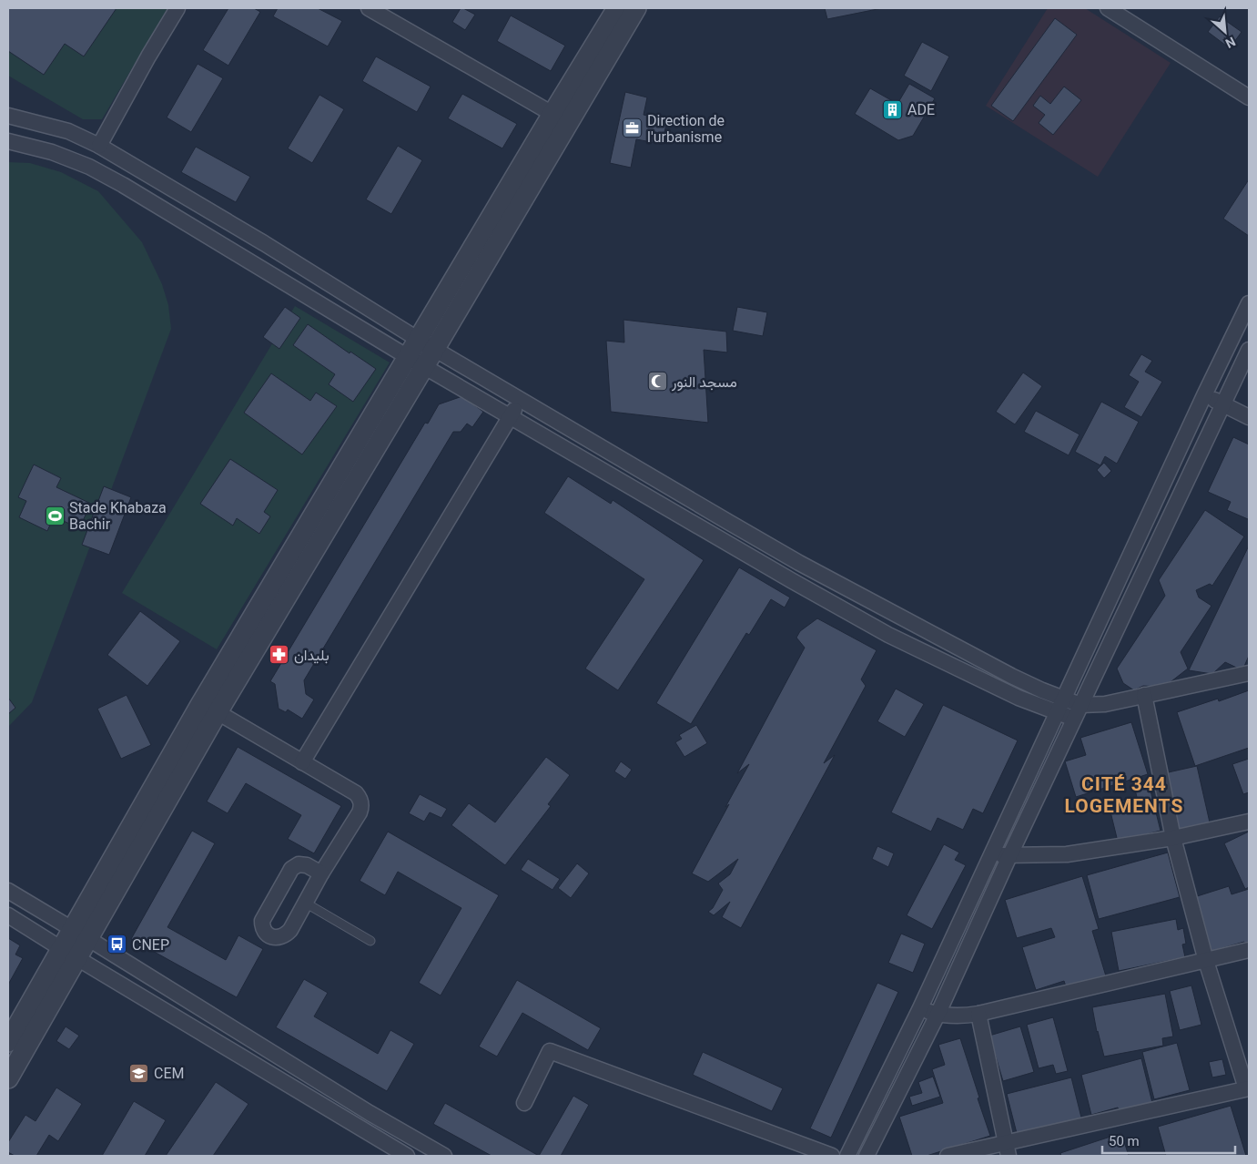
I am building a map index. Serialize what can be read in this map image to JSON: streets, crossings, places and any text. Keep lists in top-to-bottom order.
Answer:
{
  "districts": ["CITÉ 344 LOGEMENTS"],
  "places": {
    "building": ["ADE"],
    "office": ["Direction de l'urbanisme"],
    "mosque": ["مسجد النور"],
    "sports": ["Stade Khabaza Bachir"],
    "pharmacy": ["بليدان"],
    "bus stop": ["CNEP"],
    "school or university": ["CEM"]
  },
  "scale_bar": "50 m",
  "north": "bottom right"
}
